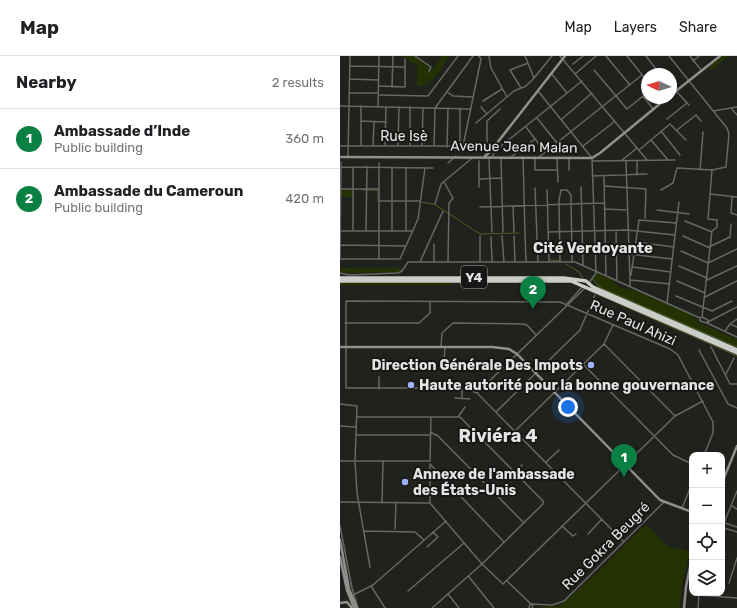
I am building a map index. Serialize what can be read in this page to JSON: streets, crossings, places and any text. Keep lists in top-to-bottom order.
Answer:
{
  "streets": {
    "highway": ["Y4"],
    "main road": ["Avenue Jean Malan"],
    "street": ["Rue Isè", "Rue Paul Ahizi", "Rue Gokra Beugré"]
  },
  "districts": ["Cité Verdoyante", "Riviéra 4"],
  "places": ["Direction Générale Des Impots", "Haute autorité pour la bonne gouvernance", "Annexe de l'ambassade des États-Unis"],
  "north": "left",
  "page": {
    "header": "Map",
    "nav": ["Map", "Layers", "Share"],
    "heading": ["Nearby", "2 results"],
    "list": [
      {
        "mark": "1",
        "name": "Ambassade d’Inde",
        "note": "Public building",
        "value": "360 m"
      },
      {
        "mark": "2",
        "name": "Ambassade du Cameroun",
        "note": "Public building",
        "value": "420 m"
      }
    ],
    "pins": ["2", "1"],
    "map_buttons": ["+", "−"]
  }
}
